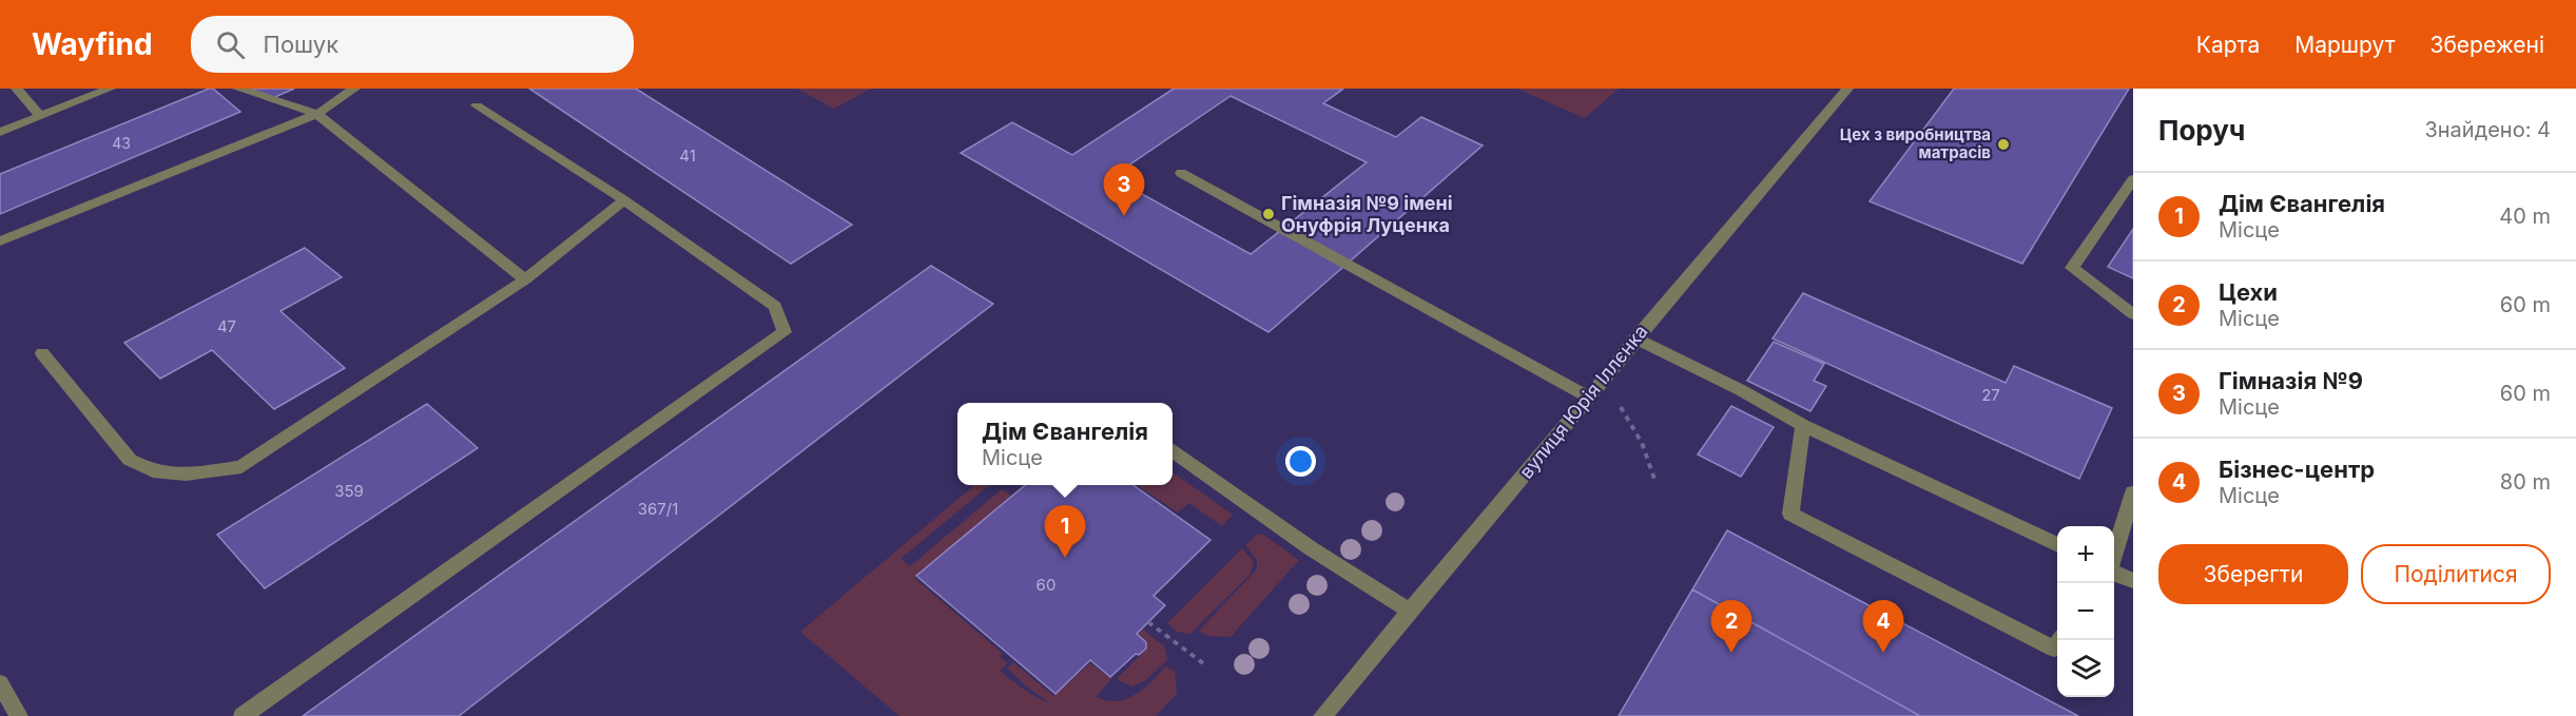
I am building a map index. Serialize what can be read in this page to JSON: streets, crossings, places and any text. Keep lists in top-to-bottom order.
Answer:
{
  "streets": {
    "street": ["вулиця Юрія Іллєнка"]
  },
  "places": ["Цех з виробництва матрасів", "Гімназія №9 імені Онуфрія Луценка"],
  "house_numbers": [
    "43",
    "41",
    "47",
    "27",
    "359",
    "367/1",
    "60"
  ],
  "page": {
    "header": "Wayfind",
    "search": "Пошук",
    "nav": ["Карта", "Маршрут", "Збережені"],
    "heading": ["Поруч", "Знайдено: 4"],
    "pins": [
      "3",
      "1",
      "2",
      "4"
    ],
    "list": [
      {
        "mark": "1",
        "name": "Дім Євангелія",
        "note": "Місце",
        "value": "40 m"
      },
      {
        "mark": "2",
        "name": "Цехи",
        "note": "Місце",
        "value": "60 m"
      },
      {
        "mark": "3",
        "name": "Гімназія №9",
        "note": "Місце",
        "value": "60 m"
      },
      {
        "mark": "4",
        "name": "Бізнес-центр",
        "note": "Місце",
        "value": "80 m"
      }
    ],
    "popup": ["Дім Євангелія", "Місце"],
    "buttons": ["Зберегти", "Поділитися"],
    "map_buttons": ["+", "−"]
  }
}
